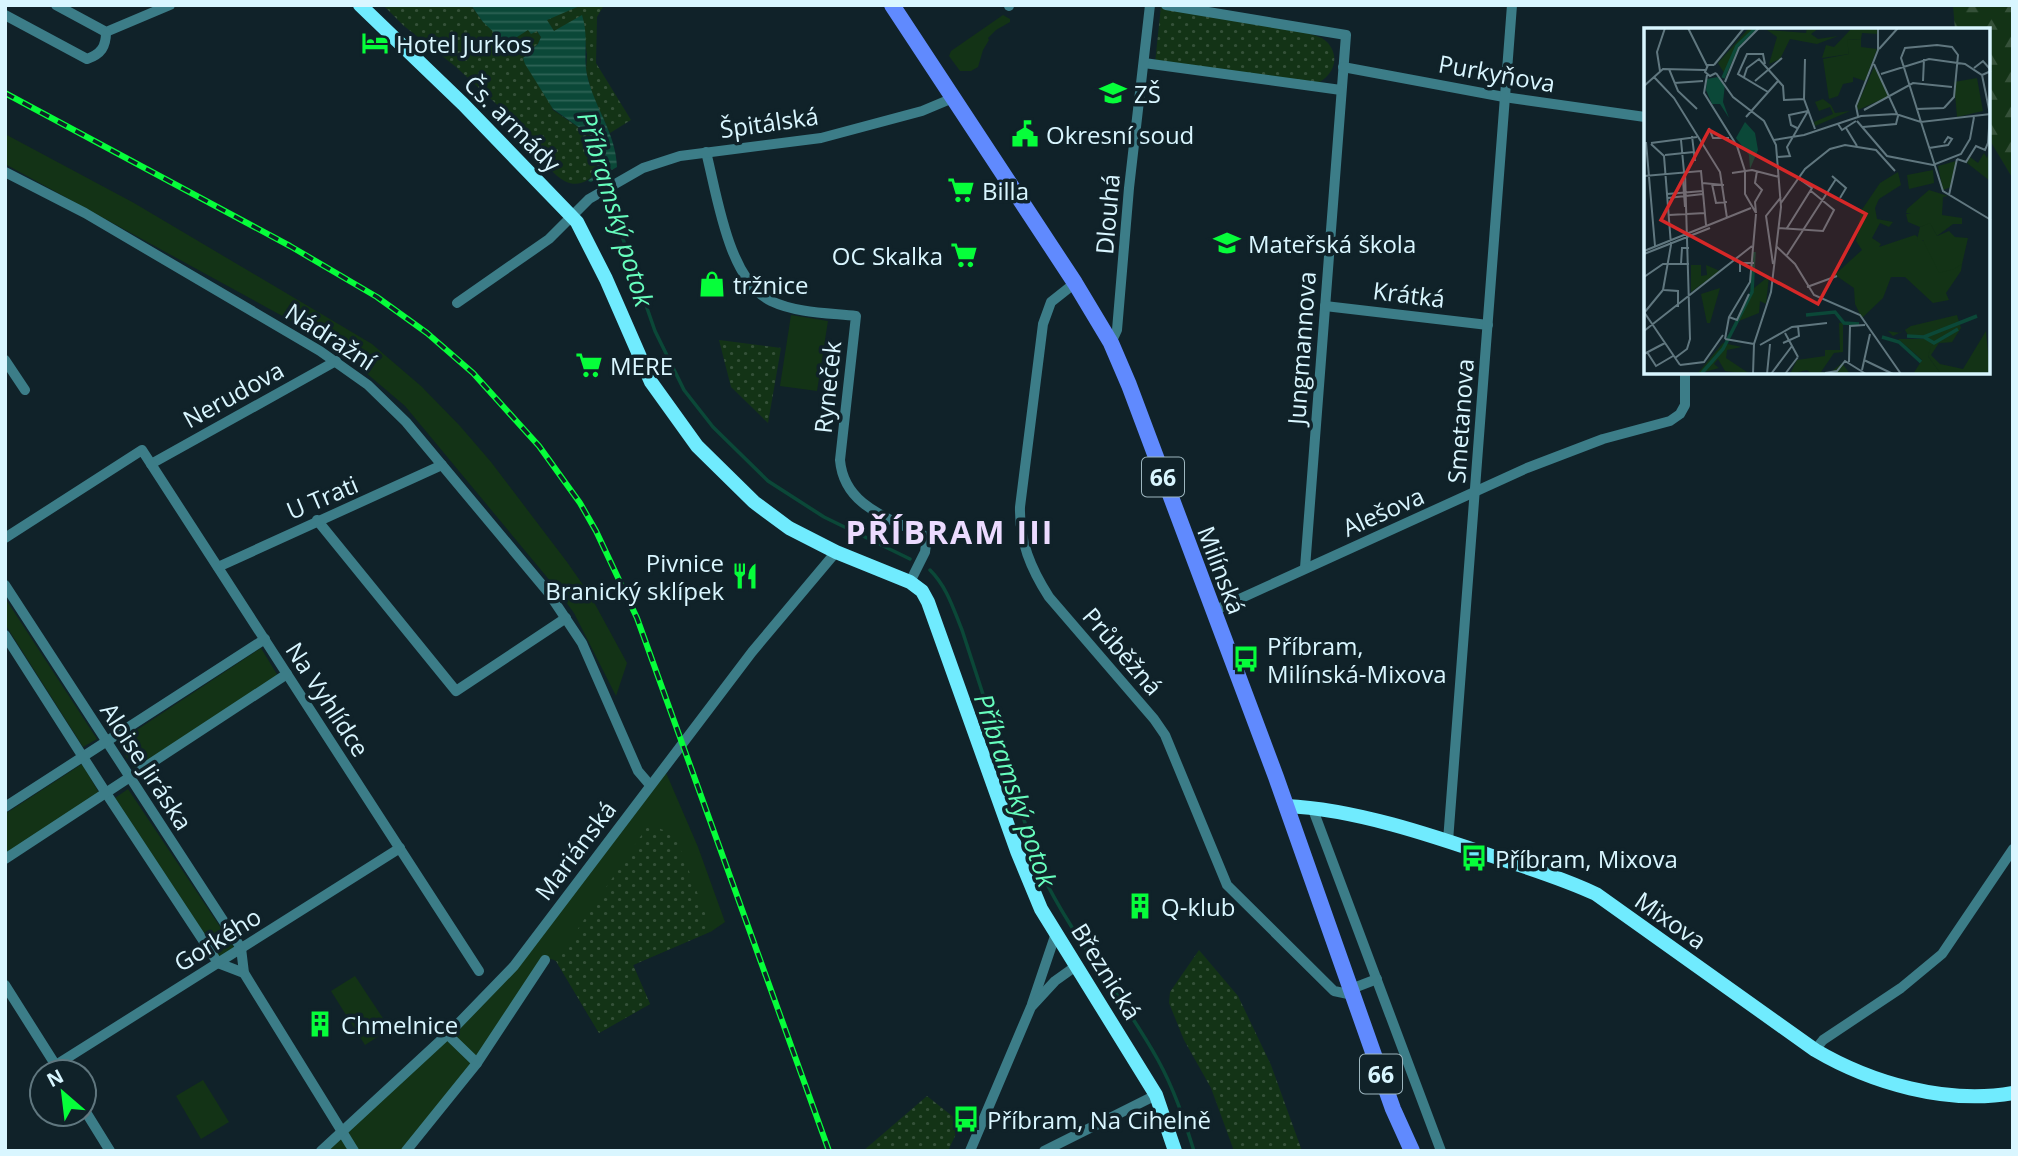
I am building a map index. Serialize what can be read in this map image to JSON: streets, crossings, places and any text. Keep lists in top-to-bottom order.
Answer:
{
  "streets": {
    "main road": ["66", "Milínská"],
    "street": [
      "Purkyňova",
      "Špitálská",
      "Čs. armády",
      "Dlouhá",
      "Krátká",
      "Nádražní",
      "Jungmannova",
      "Ryneček",
      "Nerudova",
      "Smetanova",
      "U Trati",
      "Alešova",
      "Průběžná",
      "Na Vyhlídce",
      "Aloise Jiráska",
      "Mariánská",
      "Mixova",
      "Gorkého",
      "Březnická"
    ]
  },
  "crossings": [
    ["Purkyňova", "Jungmannova"],
    ["Purkyňova", "Smetanova"],
    ["Špitálská", "Čs. armády"],
    ["Špitálská", "Ryneček"],
    ["Špitálská", "Milínská"],
    ["Čs. armády", "Ryneček"],
    ["Čs. armády", "Mariánská"],
    ["Čs. armády", "Březnická"],
    ["Dlouhá", "Milínská"],
    ["Krátká", "Jungmannova"],
    ["Krátká", "Smetanova"],
    ["Nádražní", "Nerudova"],
    ["Nádražní", "U Trati"],
    ["Nádražní", "Mariánská"],
    ["Jungmannova", "Alešova"],
    ["Ryneček", "Březnická"],
    ["Nerudova", "Na Vyhlídce"],
    ["Smetanova", "Alešova"],
    ["Smetanova", "Mixova"],
    ["U Trati", "Na Vyhlídce"],
    ["Alešova", "Milínská"],
    ["Milínská", "Průběžná"],
    ["Milínská", "Mixova"],
    ["Na Vyhlídce", "Gorkého"],
    ["Aloise Jiráska", "Mariánská"],
    ["Aloise Jiráska", "Gorkého"]
  ],
  "districts": ["PŘÍBRAM III"],
  "water": ["Příbramský potok"],
  "places": {
    "hotel": ["Hotel Jurkos"],
    "school or university": ["ZŠ", "Mateřská škola"],
    "public building": ["Okresní soud"],
    "supermarket": ["Billa", "OC Skalka", "MERE"],
    "shop": ["tržnice"],
    "restaurant": ["Pivnice Branický sklípek"],
    "bus stop": ["Příbram, Milínská-Mixova", "Příbram, Mixova", "Příbram, Na Cihelně"],
    "building": ["Q-klub", "Chmelnice"]
  },
  "north": "top left"
}
